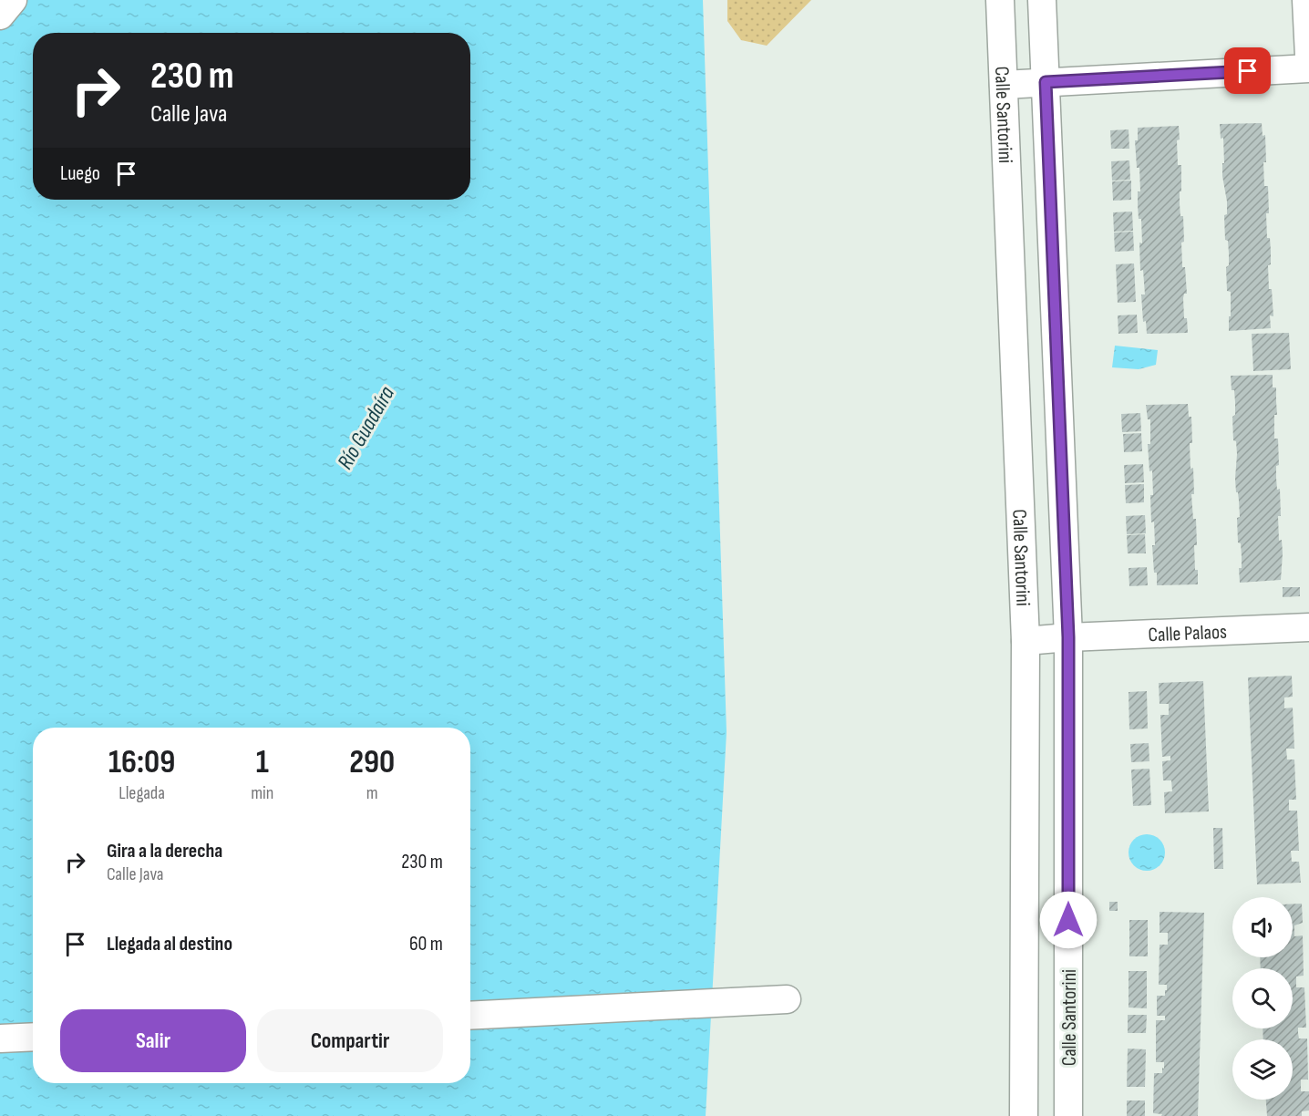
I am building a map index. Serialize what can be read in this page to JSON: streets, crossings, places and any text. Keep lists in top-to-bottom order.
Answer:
{
  "streets": {
    "street": ["Calle Santorini", "Calle Palaos"]
  },
  "crossings": [
    ["Calle Santorini", "Calle Palaos"]
  ],
  "water": ["Río Guadaíra"],
  "page": {
    "turn": ["230 m", "Calle Java"],
    "then": "Luego",
    "eta": [
      "16:09",
      "Llegada",
      "1",
      "min",
      "290",
      "m"
    ],
    "list": [
      {
        "name": "Gira a la derecha",
        "note": "Calle Java",
        "value": "230 m"
      },
      {
        "name": "Llegada al destino",
        "value": "60 m"
      }
    ],
    "buttons": ["Salir", "Compartir"]
  }
}
